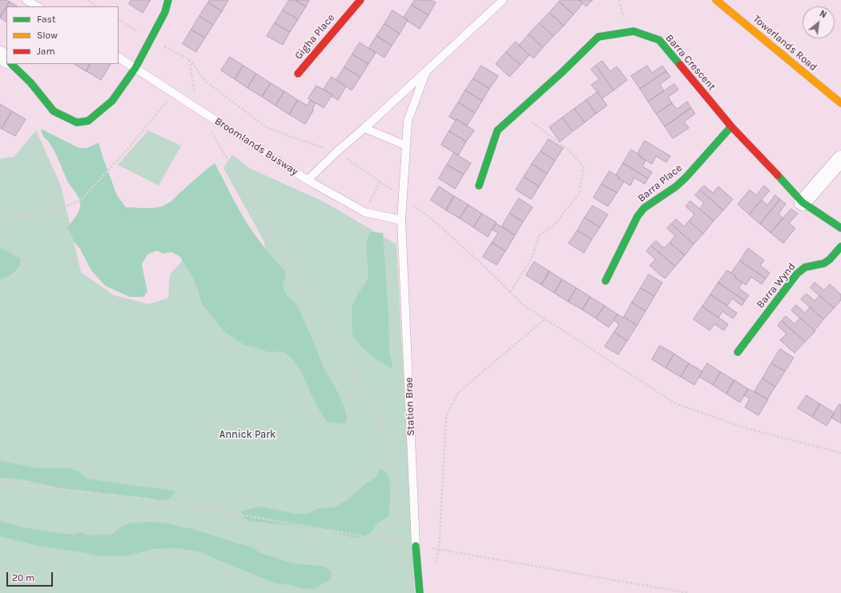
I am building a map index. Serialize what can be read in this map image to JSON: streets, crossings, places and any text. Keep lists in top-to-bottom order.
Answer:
{
  "streets": {
    "street": [
      "Gigha Place",
      "Towerlands Road",
      "Barra Crescent",
      "Barra Place",
      "Barra Wynd",
      "Station Brae"
    ],
    "lane": ["Broomlands Busway"]
  },
  "crossings": [
    ["Barra Crescent", "Barra Place"],
    ["Broomlands Busway", "Station Brae"]
  ],
  "parks": ["Annick Park"],
  "legend": ["Fast", "Slow", "Jam"],
  "scale_bar": "20 m",
  "north": "top right"
}
